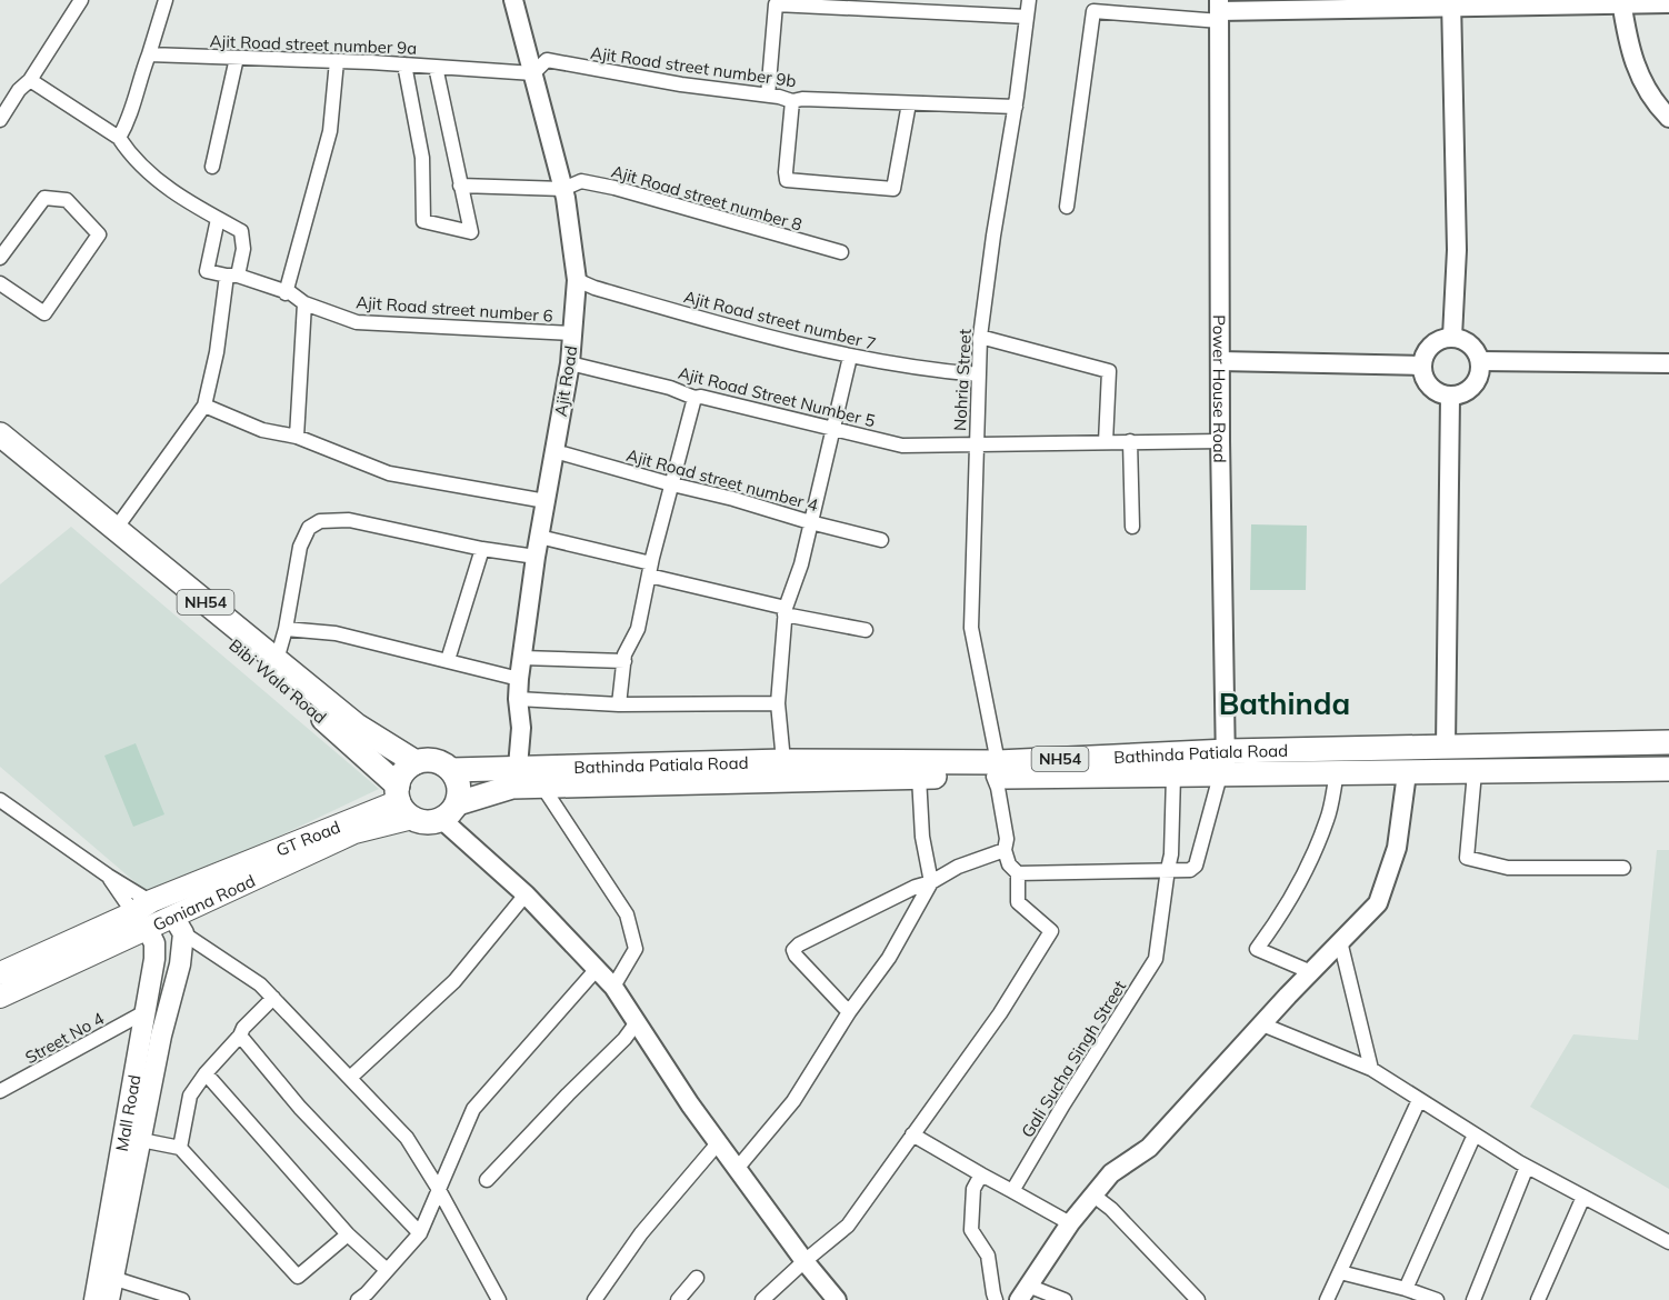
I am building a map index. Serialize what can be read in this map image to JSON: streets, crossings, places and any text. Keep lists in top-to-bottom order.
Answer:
{
  "streets": {
    "highway": ["NH54", "Bibi Wala Road", "Bathinda Patiala Road"],
    "main road": ["GT Road", "Goniana Road", "Mall Road"],
    "street": [
      "Ajit Road street number 9a",
      "Ajit Road street number 9b",
      "Ajit Road street number 8",
      "Ajit Road street number 6",
      "Ajit Road street number 7",
      "Nohria Street",
      "Ajit Road",
      "Power House Road",
      "Ajit Road Street Number 5",
      "Ajit Road street number 4",
      "Street No 4",
      "Gali Sucha Singh Street"
    ]
  },
  "crossings": [
    ["Ajit Road street number 9a", "Ajit Road street number 9b"],
    ["Ajit Road street number 9a", "Ajit Road"],
    ["Ajit Road street number 9b", "Nohria Street"],
    ["Ajit Road street number 9b", "Ajit Road"],
    ["Ajit Road street number 8", "Ajit Road"],
    ["Ajit Road street number 6", "Ajit Road"],
    ["Ajit Road street number 7", "Nohria Street"],
    ["Ajit Road street number 7", "Ajit Road"],
    ["Nohria Street", "Ajit Road Street Number 5"],
    ["Nohria Street", "NH54"],
    ["Nohria Street", "Bathinda Patiala Road"],
    ["Ajit Road", "Ajit Road Street Number 5"],
    ["Ajit Road", "Ajit Road street number 4"],
    ["Ajit Road", "Bathinda Patiala Road"],
    ["Power House Road", "Ajit Road Street Number 5"],
    ["Power House Road", "NH54"],
    ["Power House Road", "Bathinda Patiala Road"],
    ["NH54", "Bibi Wala Road"],
    ["NH54", "Bathinda Patiala Road"],
    ["NH54", "GT Road"],
    ["NH54", "Goniana Road"],
    ["NH54", "Gali Sucha Singh Street"],
    ["Bibi Wala Road", "Bathinda Patiala Road"],
    ["Bibi Wala Road", "GT Road"],
    ["Bibi Wala Road", "Goniana Road"],
    ["Bathinda Patiala Road", "GT Road"],
    ["Bathinda Patiala Road", "Goniana Road"],
    ["GT Road", "Goniana Road"],
    ["GT Road", "Mall Road"],
    ["Goniana Road", "Mall Road"],
    ["Street No 4", "Mall Road"]
  ],
  "districts": ["Bathinda"]
}
